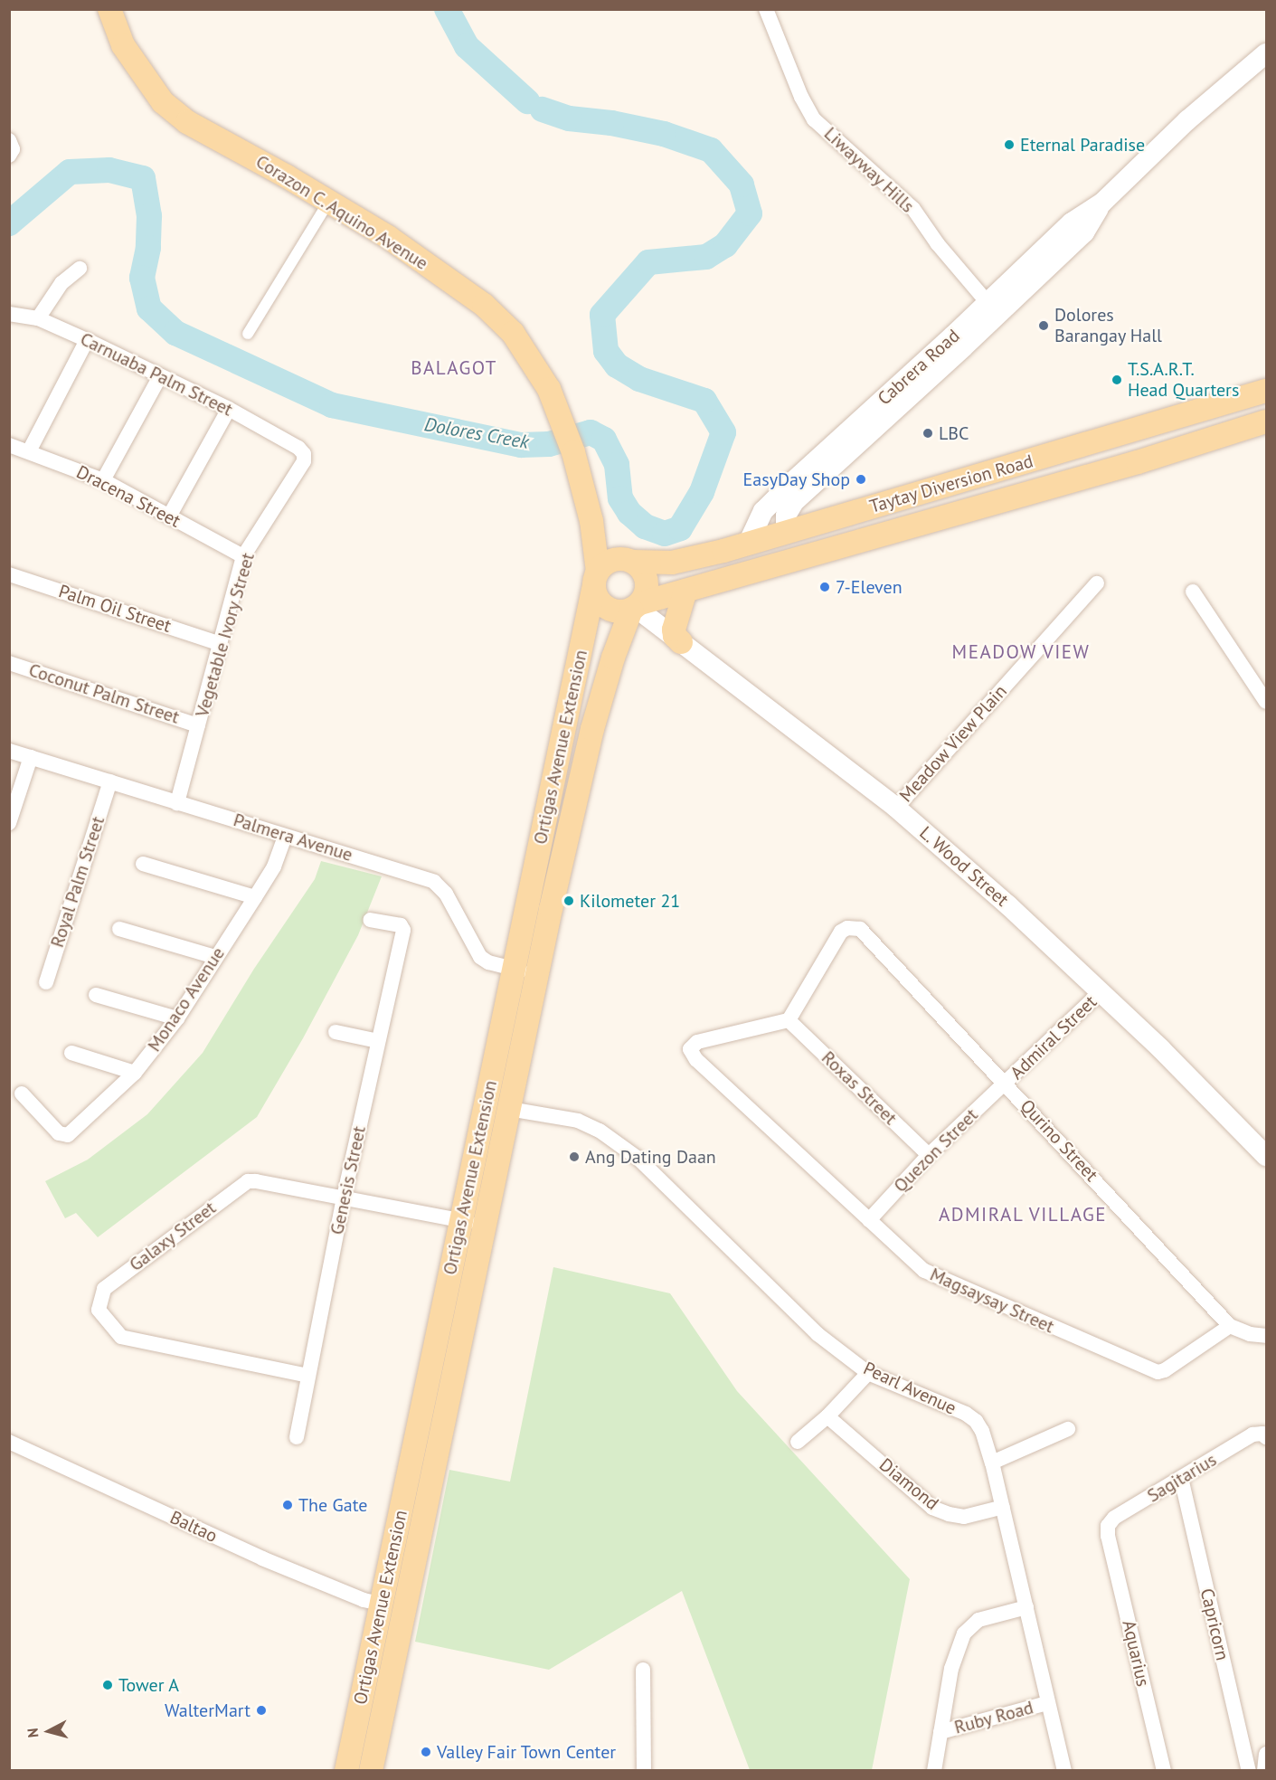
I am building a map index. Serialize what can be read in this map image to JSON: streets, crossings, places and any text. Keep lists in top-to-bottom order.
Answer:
{
  "streets": {
    "main road": [
      "Corazon C. Aquino Avenue",
      "Cabrera Road",
      "Taytay Diversion Road",
      "Ortigas Avenue Extension",
      "L. Wood Street"
    ],
    "street": [
      "Liwayway Hills",
      "Carnuaba Palm Street",
      "Dracena Street",
      "Palm Oil Street",
      "Vegetable Ivory Street",
      "Coconut Palm Street",
      "Meadow View Plain",
      "Palmera Avenue",
      "Royal Palm Street",
      "Monaco Avenue",
      "Admiral Street",
      "Roxas Street",
      "Qurino Street",
      "Quezon Street",
      "Genesis Street",
      "Galaxy Street",
      "Magsaysay Street",
      "Pearl Avenue",
      "Sagitarius",
      "Diamond",
      "Baltao",
      "Capricorn",
      "Aquarius",
      "Ruby Road"
    ]
  },
  "crossings": [
    ["Liwayway Hills", "Cabrera Road"],
    ["Corazon C. Aquino Avenue", "Taytay Diversion Road"],
    ["Corazon C. Aquino Avenue", "Ortigas Avenue Extension"],
    ["Corazon C. Aquino Avenue", "L. Wood Street"],
    ["Cabrera Road", "Taytay Diversion Road"],
    ["Carnuaba Palm Street", "Vegetable Ivory Street"],
    ["Taytay Diversion Road", "Ortigas Avenue Extension"],
    ["Taytay Diversion Road", "L. Wood Street"],
    ["Dracena Street", "Vegetable Ivory Street"],
    ["Palm Oil Street", "Vegetable Ivory Street"],
    ["Vegetable Ivory Street", "Coconut Palm Street"],
    ["Vegetable Ivory Street", "Palmera Avenue"],
    ["Meadow View Plain", "L. Wood Street"],
    ["Ortigas Avenue Extension", "Palmera Avenue"],
    ["Ortigas Avenue Extension", "L. Wood Street"],
    ["Ortigas Avenue Extension", "Galaxy Street"],
    ["Ortigas Avenue Extension", "Pearl Avenue"],
    ["Ortigas Avenue Extension", "Baltao"],
    ["Palmera Avenue", "Royal Palm Street"],
    ["Palmera Avenue", "Monaco Avenue"],
    ["L. Wood Street", "Admiral Street"],
    ["Admiral Street", "Qurino Street"],
    ["Admiral Street", "Quezon Street"],
    ["Roxas Street", "Qurino Street"],
    ["Roxas Street", "Quezon Street"],
    ["Roxas Street", "Magsaysay Street"],
    ["Qurino Street", "Quezon Street"],
    ["Qurino Street", "Magsaysay Street"],
    ["Quezon Street", "Magsaysay Street"],
    ["Genesis Street", "Galaxy Street"],
    ["Pearl Avenue", "Diamond"],
    ["Pearl Avenue", "Ruby Road"],
    ["Sagitarius", "Capricorn"],
    ["Sagitarius", "Aquarius"]
  ],
  "districts": ["BALAGOT", "MEADOW VIEW", "ADMIRAL VILLAGE"],
  "water": ["Dolores Creek"],
  "places": [
    "Eternal Paradise",
    "Dolores Barangay Hall",
    "T.S.A.R.T. Head Quarters",
    "LBC",
    "EasyDay Shop",
    "7-Eleven",
    "Kilometer 21",
    "Ang Dating Daan",
    "The Gate",
    "Tower A",
    "WalterMart",
    "Valley Fair Town Center"
  ],
  "north": "left"
}
